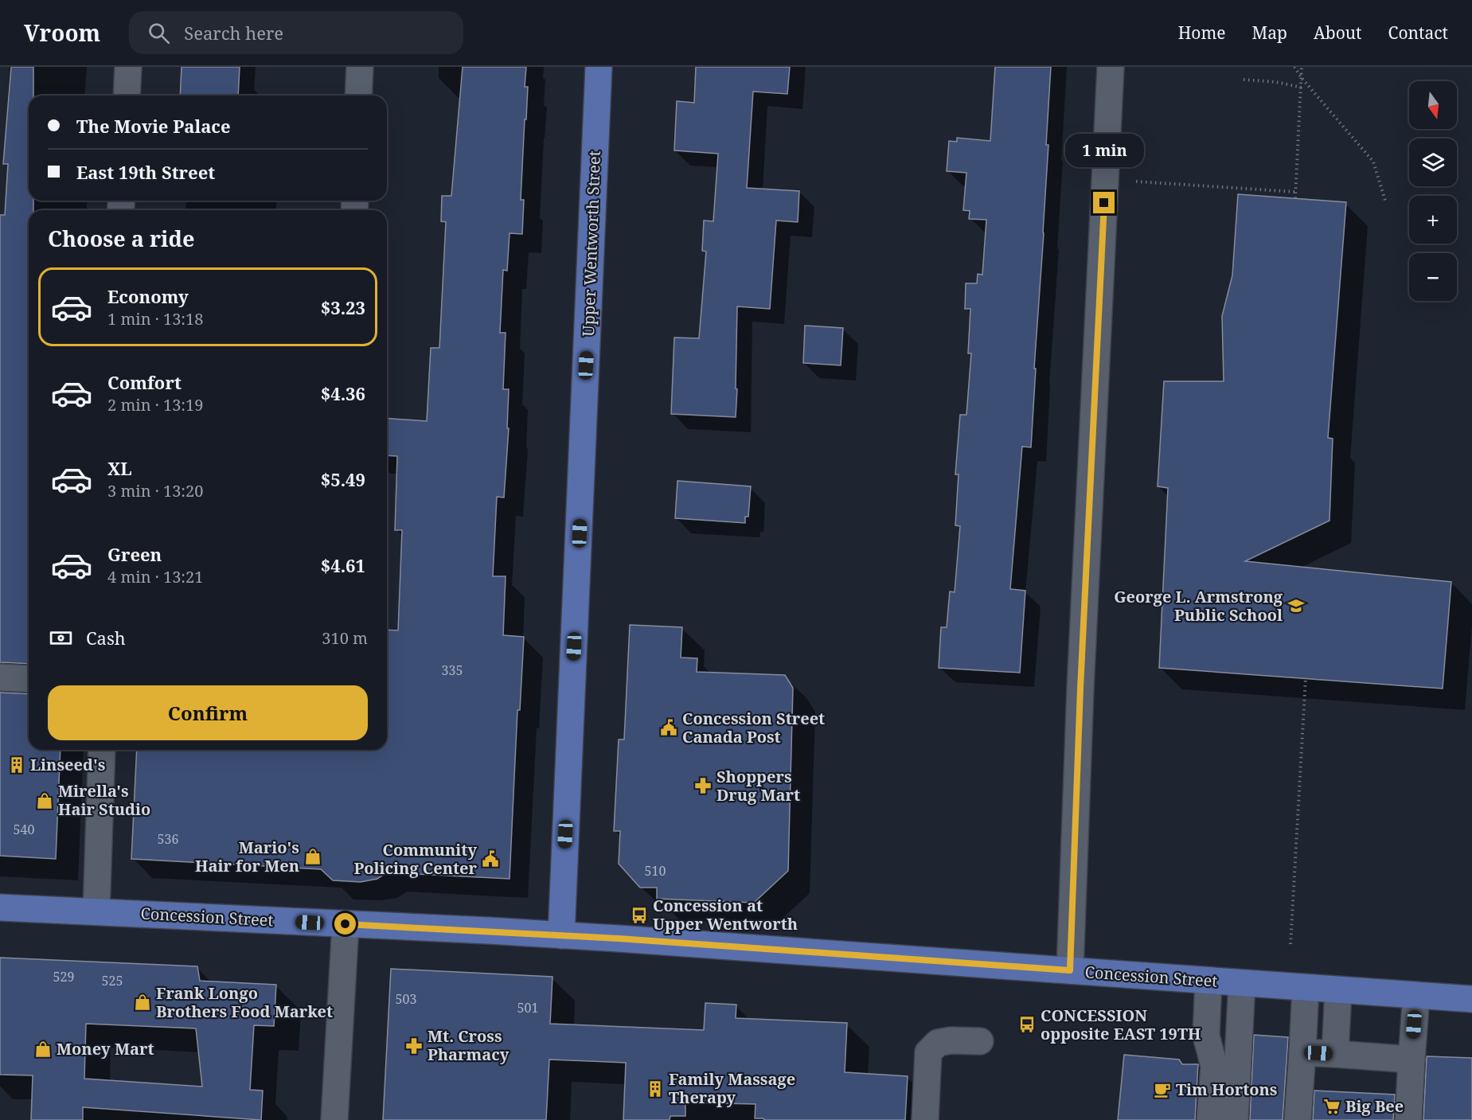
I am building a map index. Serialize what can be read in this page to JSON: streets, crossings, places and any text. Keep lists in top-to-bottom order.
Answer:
{
  "streets": {
    "main road": ["Upper Wentworth Street", "Concession Street"]
  },
  "crossings": [
    ["Upper Wentworth Street", "Concession Street"]
  ],
  "places": {
    "school or university": ["George L. Armstrong Public School"],
    "public building": ["Concession Street Canada Post", "Community Policing Center"],
    "building": ["Linseed's", "Family Massage Therapy"],
    "pharmacy": ["Shoppers Drug Mart", "Mt. Cross Pharmacy"],
    "shop": [
      "Mirella's Hair Studio",
      "Mario's Hair for Men",
      "Frank Longo Brothers Food Market",
      "Money Mart"
    ],
    "bus stop": ["Concession at Upper Wentworth", "CONCESSION opposite EAST 19TH"],
    "cafe": ["Tim Hortons"],
    "supermarket": ["Big Bee"]
  },
  "house_numbers": [
    "335",
    "540",
    "536",
    "510",
    "529",
    "525",
    "503",
    "501"
  ],
  "north": "bottom",
  "page": {
    "header": "Vroom",
    "search": "Search here",
    "nav": [
      "Home",
      "Map",
      "About",
      "Contact"
    ],
    "map_buttons": ["+", "−"],
    "banner": ["The Movie Palace", "East 19th Street"],
    "bubble": "1 min",
    "heading": "Choose a ride",
    "list": [
      {
        "name": "Economy",
        "note": "1 min · 13:18",
        "value": "$3.23"
      },
      {
        "name": "Comfort",
        "note": "2 min · 13:19",
        "value": "$4.36"
      },
      {
        "name": "XL",
        "note": "3 min · 13:20",
        "value": "$5.49"
      },
      {
        "name": "Green",
        "note": "4 min · 13:21",
        "value": "$4.61"
      }
    ],
    "pay": ["Cash", "310 m"],
    "buttons": "Confirm"
  }
}
